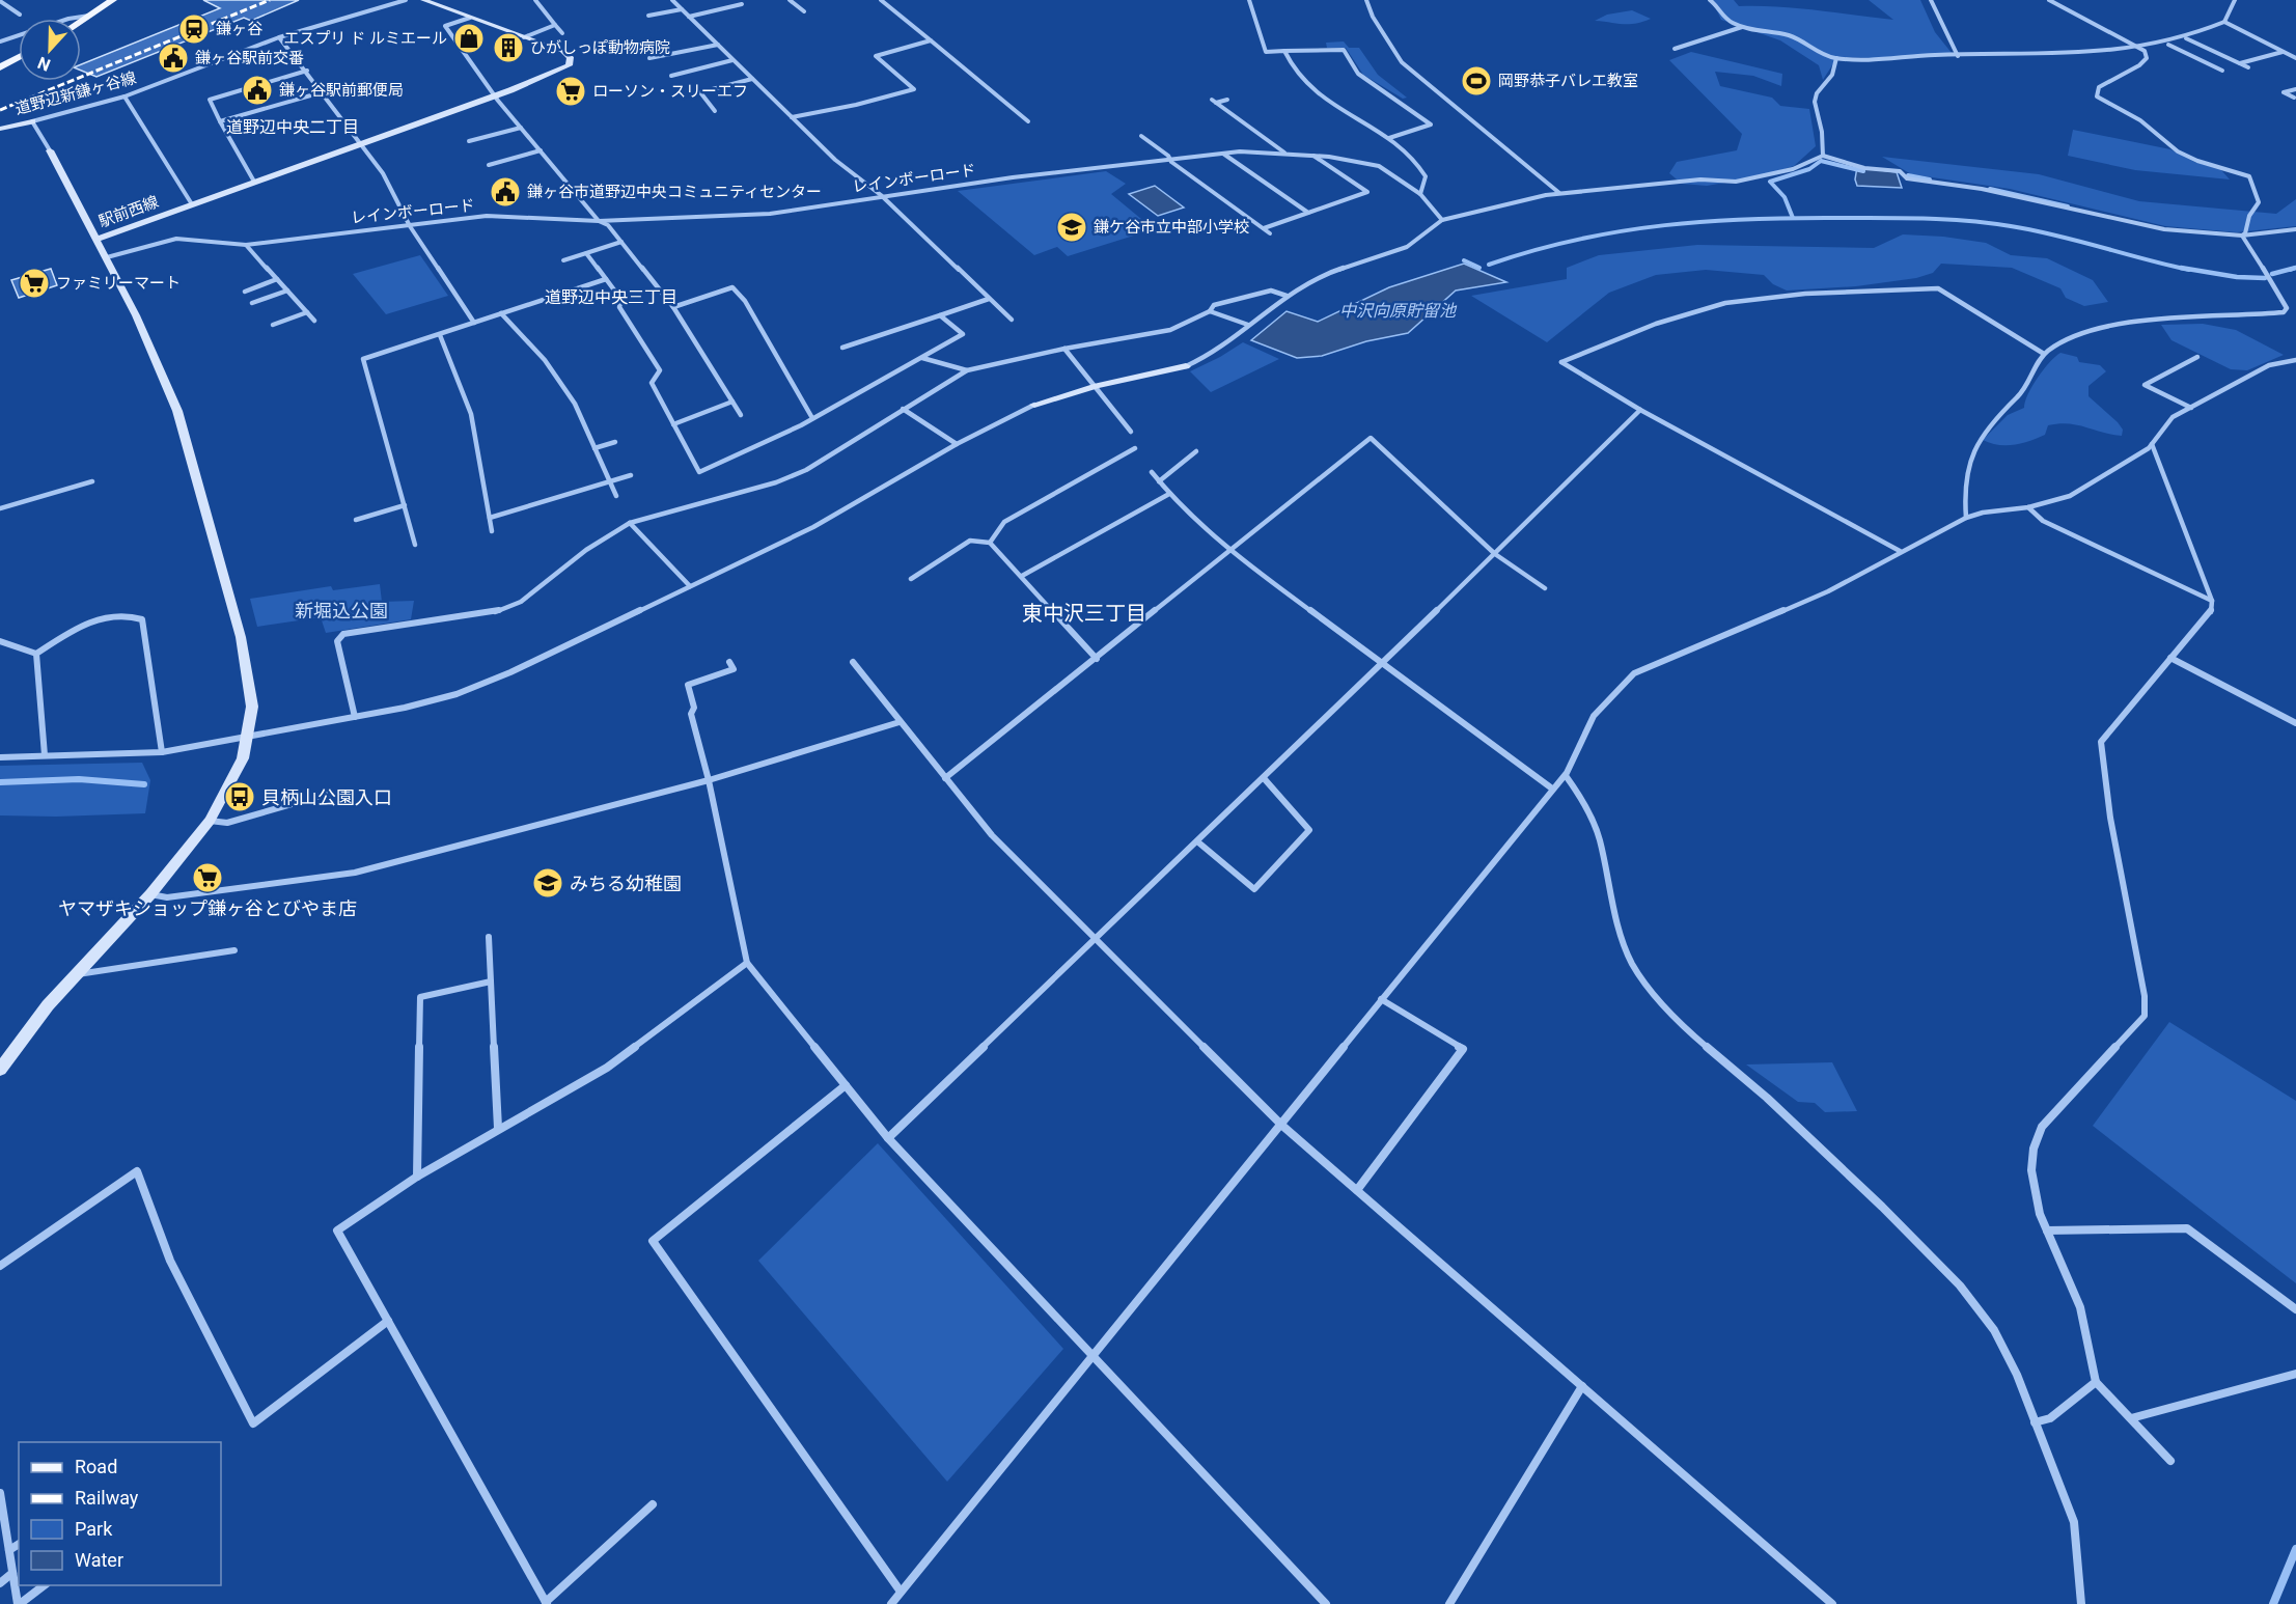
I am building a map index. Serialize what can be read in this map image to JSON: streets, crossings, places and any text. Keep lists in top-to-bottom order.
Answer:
{
  "streets": {
    "street": ["道野辺新鎌ヶ谷線", "レインボーロード", "駅前西線"]
  },
  "crossings": [
    ["レインボーロード", "駅前西線"]
  ],
  "districts": ["道野辺中央二丁目", "道野辺中央三丁目", "東中沢三丁目"],
  "water": ["中沢向原貯留池"],
  "parks": ["新堀込公園"],
  "places": {
    "station": ["鎌ヶ谷"],
    "shop": ["エスプリ ド ルミエール"],
    "building": ["ひがしっぽ動物病院"],
    "public building": ["鎌ヶ谷駅前交番", "鎌ヶ谷駅前郵便局", "鎌ヶ谷市道野辺中央コミュニティセンター"],
    "sports": ["岡野恭子バレエ教室"],
    "supermarket": ["ローソン・スリーエフ", "ファミリーマート", "ヤマザキショップ鎌ヶ谷とびやま店"],
    "school or university": ["鎌ケ谷市立中部小学校", "みちる幼稚園"],
    "bus stop": ["貝柄山公園入口"]
  },
  "legend": [
    "Road",
    "Railway",
    "Park",
    "Water"
  ],
  "north": "bottom"
}
